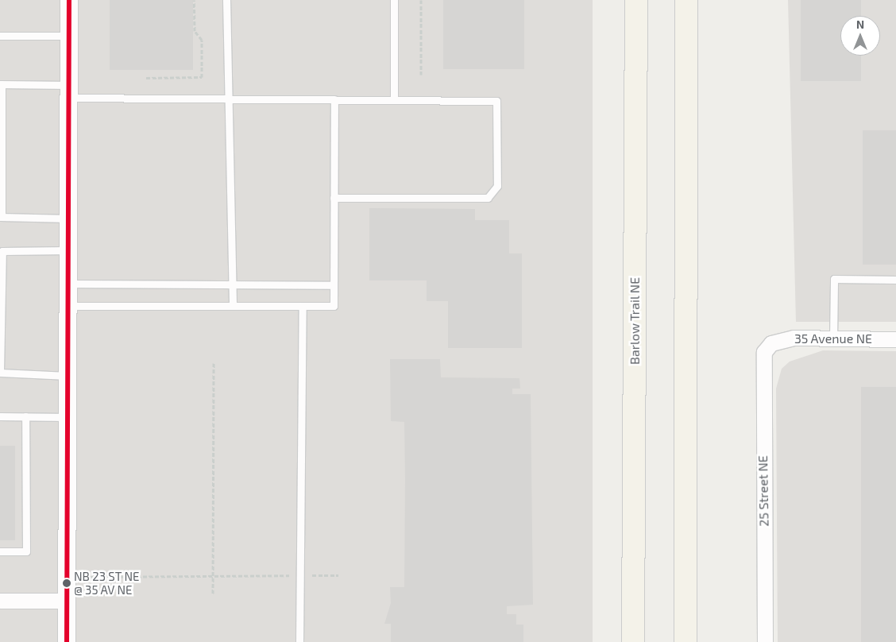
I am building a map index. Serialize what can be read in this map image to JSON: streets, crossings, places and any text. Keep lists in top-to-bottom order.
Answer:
{
  "streets": {
    "main road": ["Barlow Trail NE"],
    "street": ["35 Avenue NE", "25 Street NE"]
  },
  "crossings": [
    ["35 Avenue NE", "25 Street NE"]
  ],
  "places": ["NB 23 ST NE @ 35 AV NE"],
  "north": "top"
}
